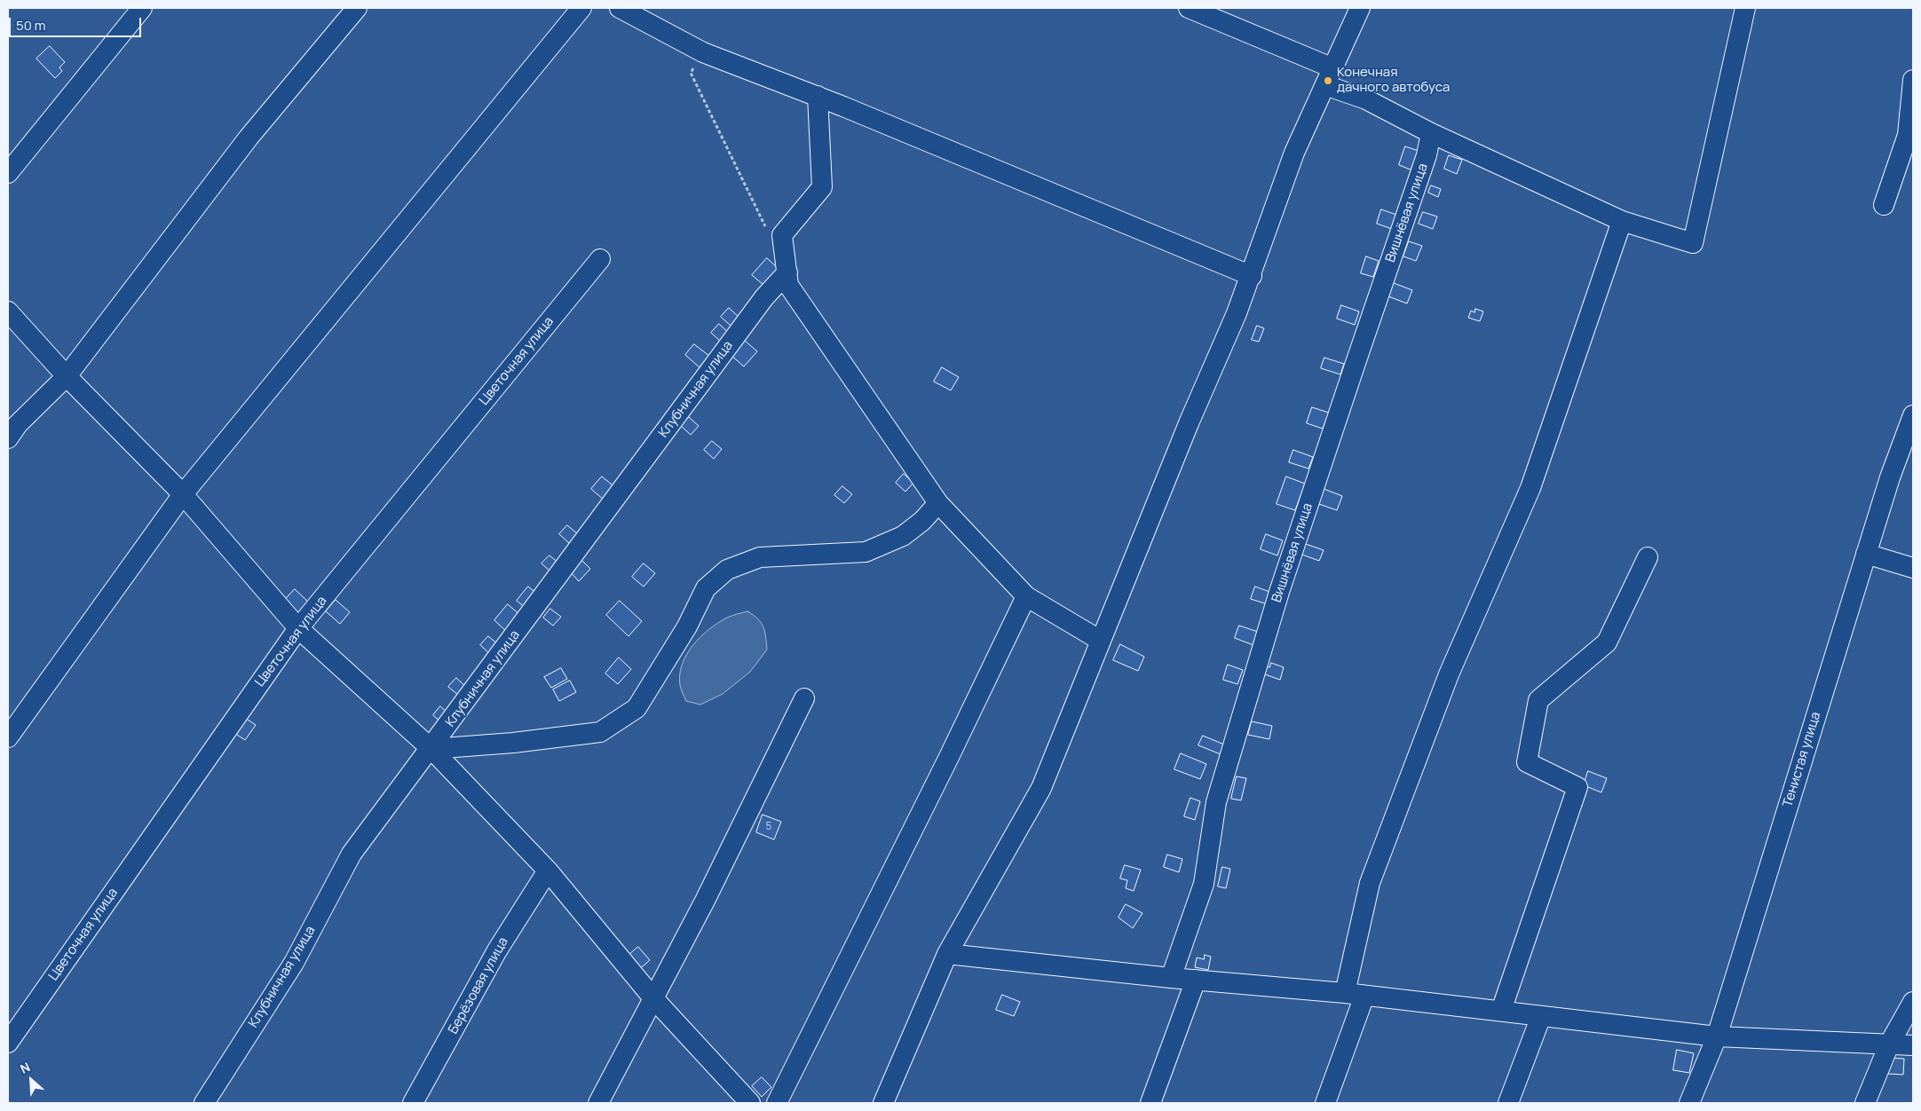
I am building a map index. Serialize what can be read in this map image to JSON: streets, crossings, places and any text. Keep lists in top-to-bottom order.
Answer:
{
  "streets": {
    "street": [
      "Вишнёвая улица",
      "Цветочная улица",
      "Клубничная улица",
      "Тенистая улица",
      "Берёзовая улица"
    ]
  },
  "places": ["Конечная дачного автобуса"],
  "house_numbers": ["5"],
  "scale_bar": "50 m",
  "north": "top left"
}
